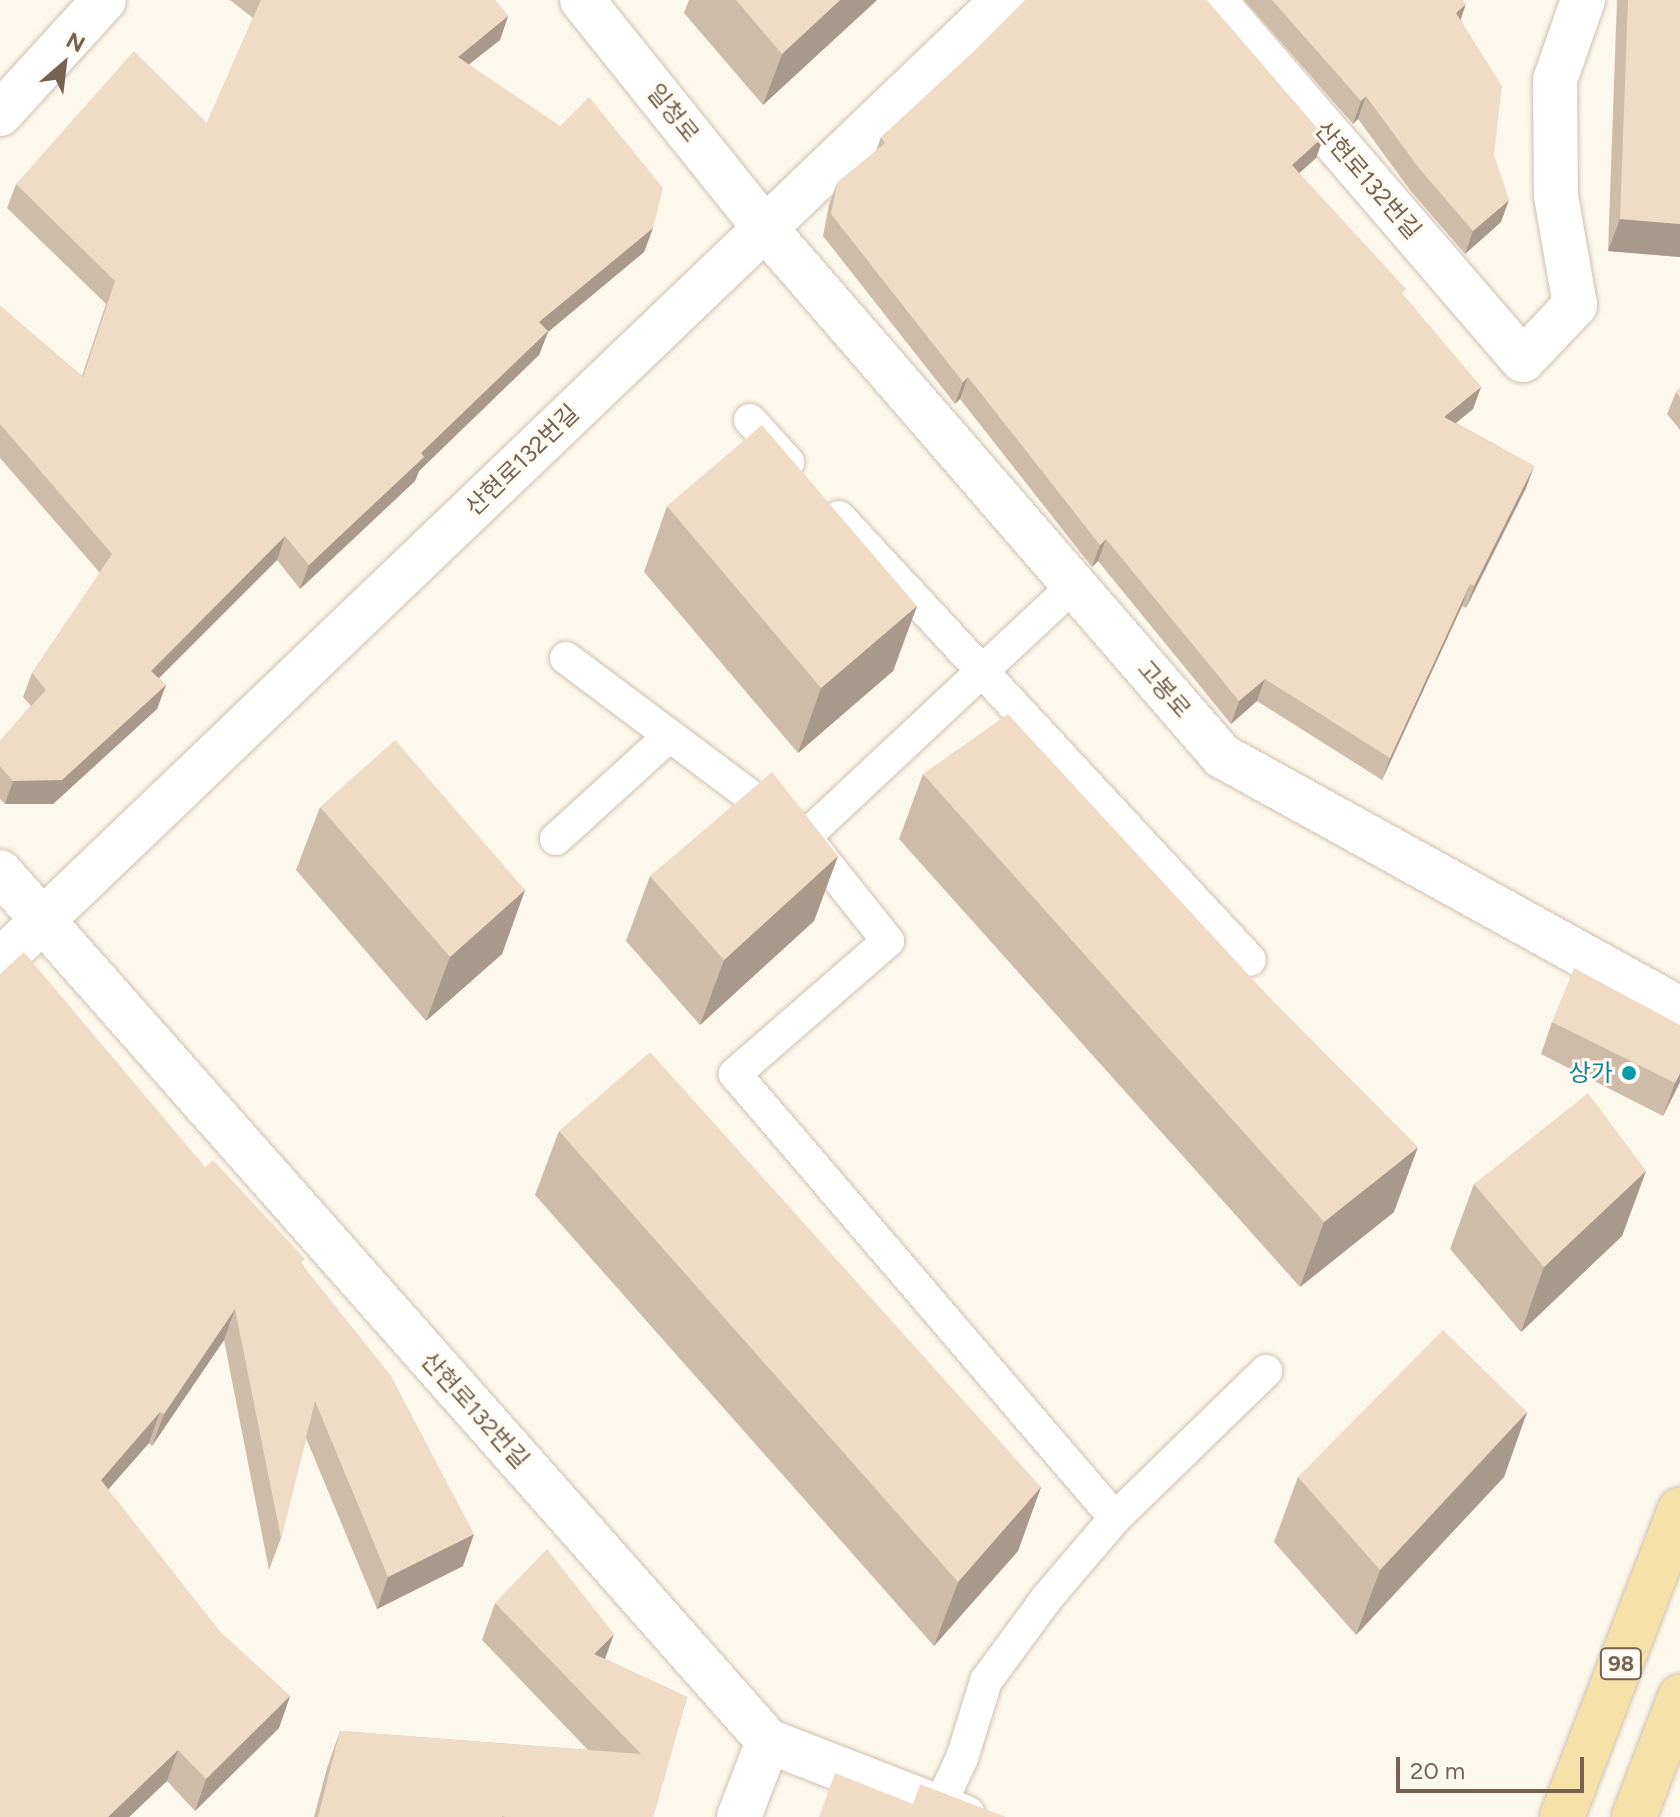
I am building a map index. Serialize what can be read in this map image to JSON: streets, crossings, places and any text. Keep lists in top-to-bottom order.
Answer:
{
  "streets": {
    "main road": ["98"],
    "street": ["일청로", "산현로132번길", "고봉로"]
  },
  "crossings": [
    ["일청로", "산현로132번길"],
    ["일청로", "고봉로"],
    ["산현로132번길", "고봉로"]
  ],
  "places": ["상가"],
  "scale_bar": "20 m",
  "north": "top right"
}
